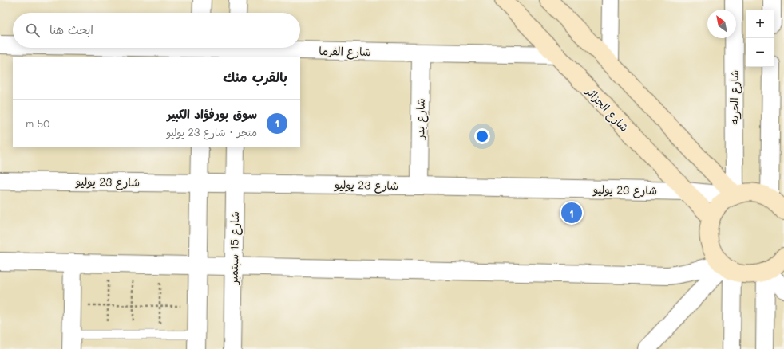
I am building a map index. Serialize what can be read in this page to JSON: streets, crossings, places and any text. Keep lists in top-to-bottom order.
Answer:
{
  "streets": {
    "main road": ["شارع الجزائر"],
    "street": [
      "شارع الفرما",
      "شارع الحريه",
      "شارع بدر",
      "شارع 23 يوليو",
      "شارع 15 سبتمبر"
    ]
  },
  "crossings": [
    ["شارع الفرما", "شارع الجزائر"],
    ["شارع الفرما", "شارع بدر"],
    ["شارع الحريه", "شارع 23 يوليو"],
    ["شارع الجزائر", "شارع 23 يوليو"],
    ["شارع بدر", "شارع 23 يوليو"],
    ["شارع 23 يوليو", "شارع 15 سبتمبر"]
  ],
  "north": "top left",
  "page": {
    "map_buttons": ["+", "−"],
    "search": "ابحث هنا",
    "heading": "بالقرب منك",
    "list": [
      {
        "mark": "1",
        "name": "سوق بورفؤاد الكبير",
        "note": "متجر · شارع 23 يوليو",
        "value": "50 m"
      }
    ],
    "pins": "1"
  }
}
